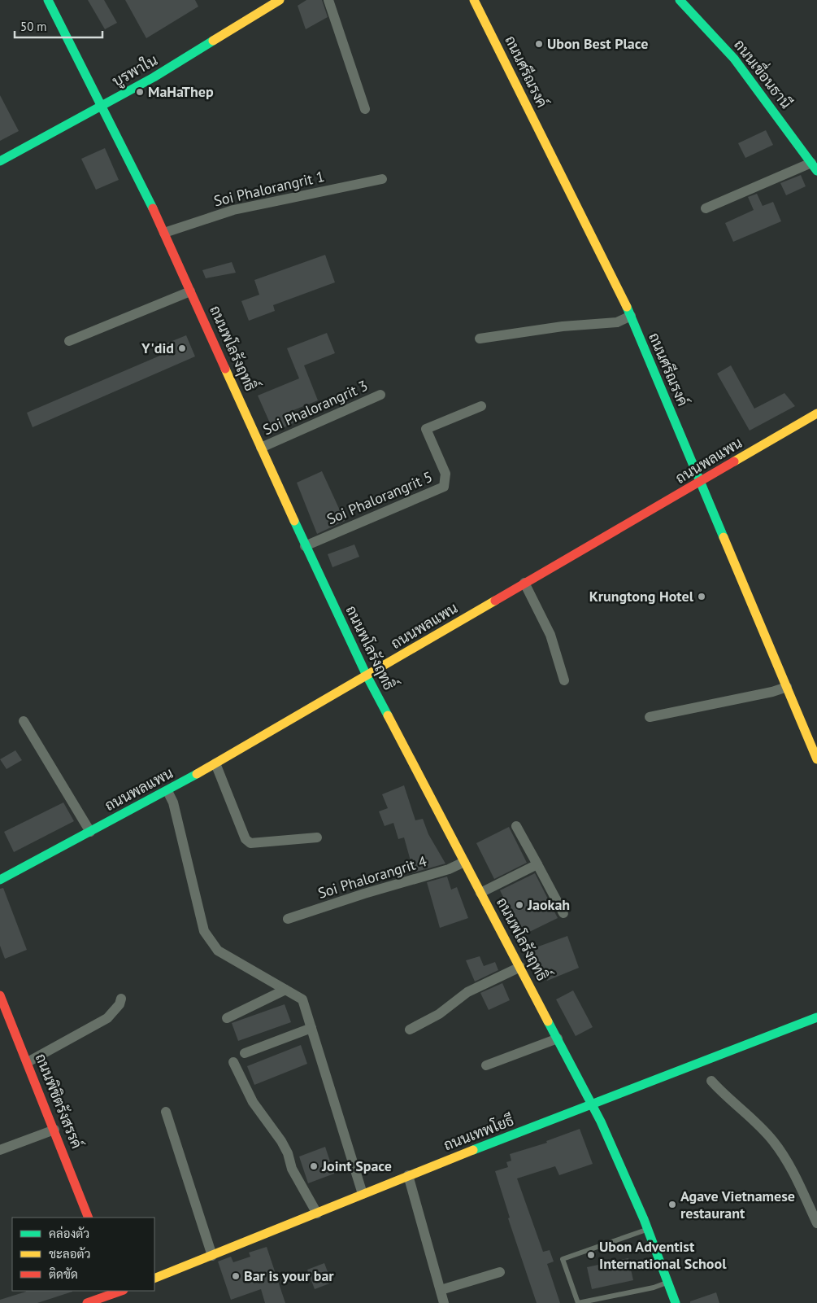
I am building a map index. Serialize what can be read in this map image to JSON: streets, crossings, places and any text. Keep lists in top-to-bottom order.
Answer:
{
  "streets": {
    "street": [
      "บูรพาใน",
      "ถนนศรีณรงค์",
      "ถนนเขื่อนธานี",
      "Soi Phalorangrit 1",
      "ถนนพโลรังฤทธิ์",
      "Soi Phalorangrit 3",
      "ถนนพลแพน",
      "Soi Phalorangrit 5",
      "Soi Phalorangrit 4",
      "ถนนพิชิตรังสรรค์",
      "ถนนเทพโยธี"
    ]
  },
  "crossings": [
    ["บูรพาใน", "ถนนพโลรังฤทธิ์"],
    ["ถนนศรีณรงค์", "ถนนพลแพน"],
    ["Soi Phalorangrit 1", "ถนนพโลรังฤทธิ์"],
    ["ถนนพโลรังฤทธิ์", "Soi Phalorangrit 3"],
    ["ถนนพโลรังฤทธิ์", "ถนนพลแพน"],
    ["ถนนพโลรังฤทธิ์", "Soi Phalorangrit 5"],
    ["ถนนพโลรังฤทธิ์", "Soi Phalorangrit 4"],
    ["ถนนพโลรังฤทธิ์", "ถนนเทพโยธี"]
  ],
  "places": [
    "Ubon Best Place",
    "MaHaThep",
    "Y'did",
    "Krungtong Hotel",
    "Jaokah",
    "Joint Space",
    "Agave Vietnamese restaurant",
    "Ubon Adventist International School",
    "Bar is your bar"
  ],
  "legend": ["คล่องตัว", "ชะลอตัว", "ติดขัด"],
  "scale_bar": "50 m"
}
